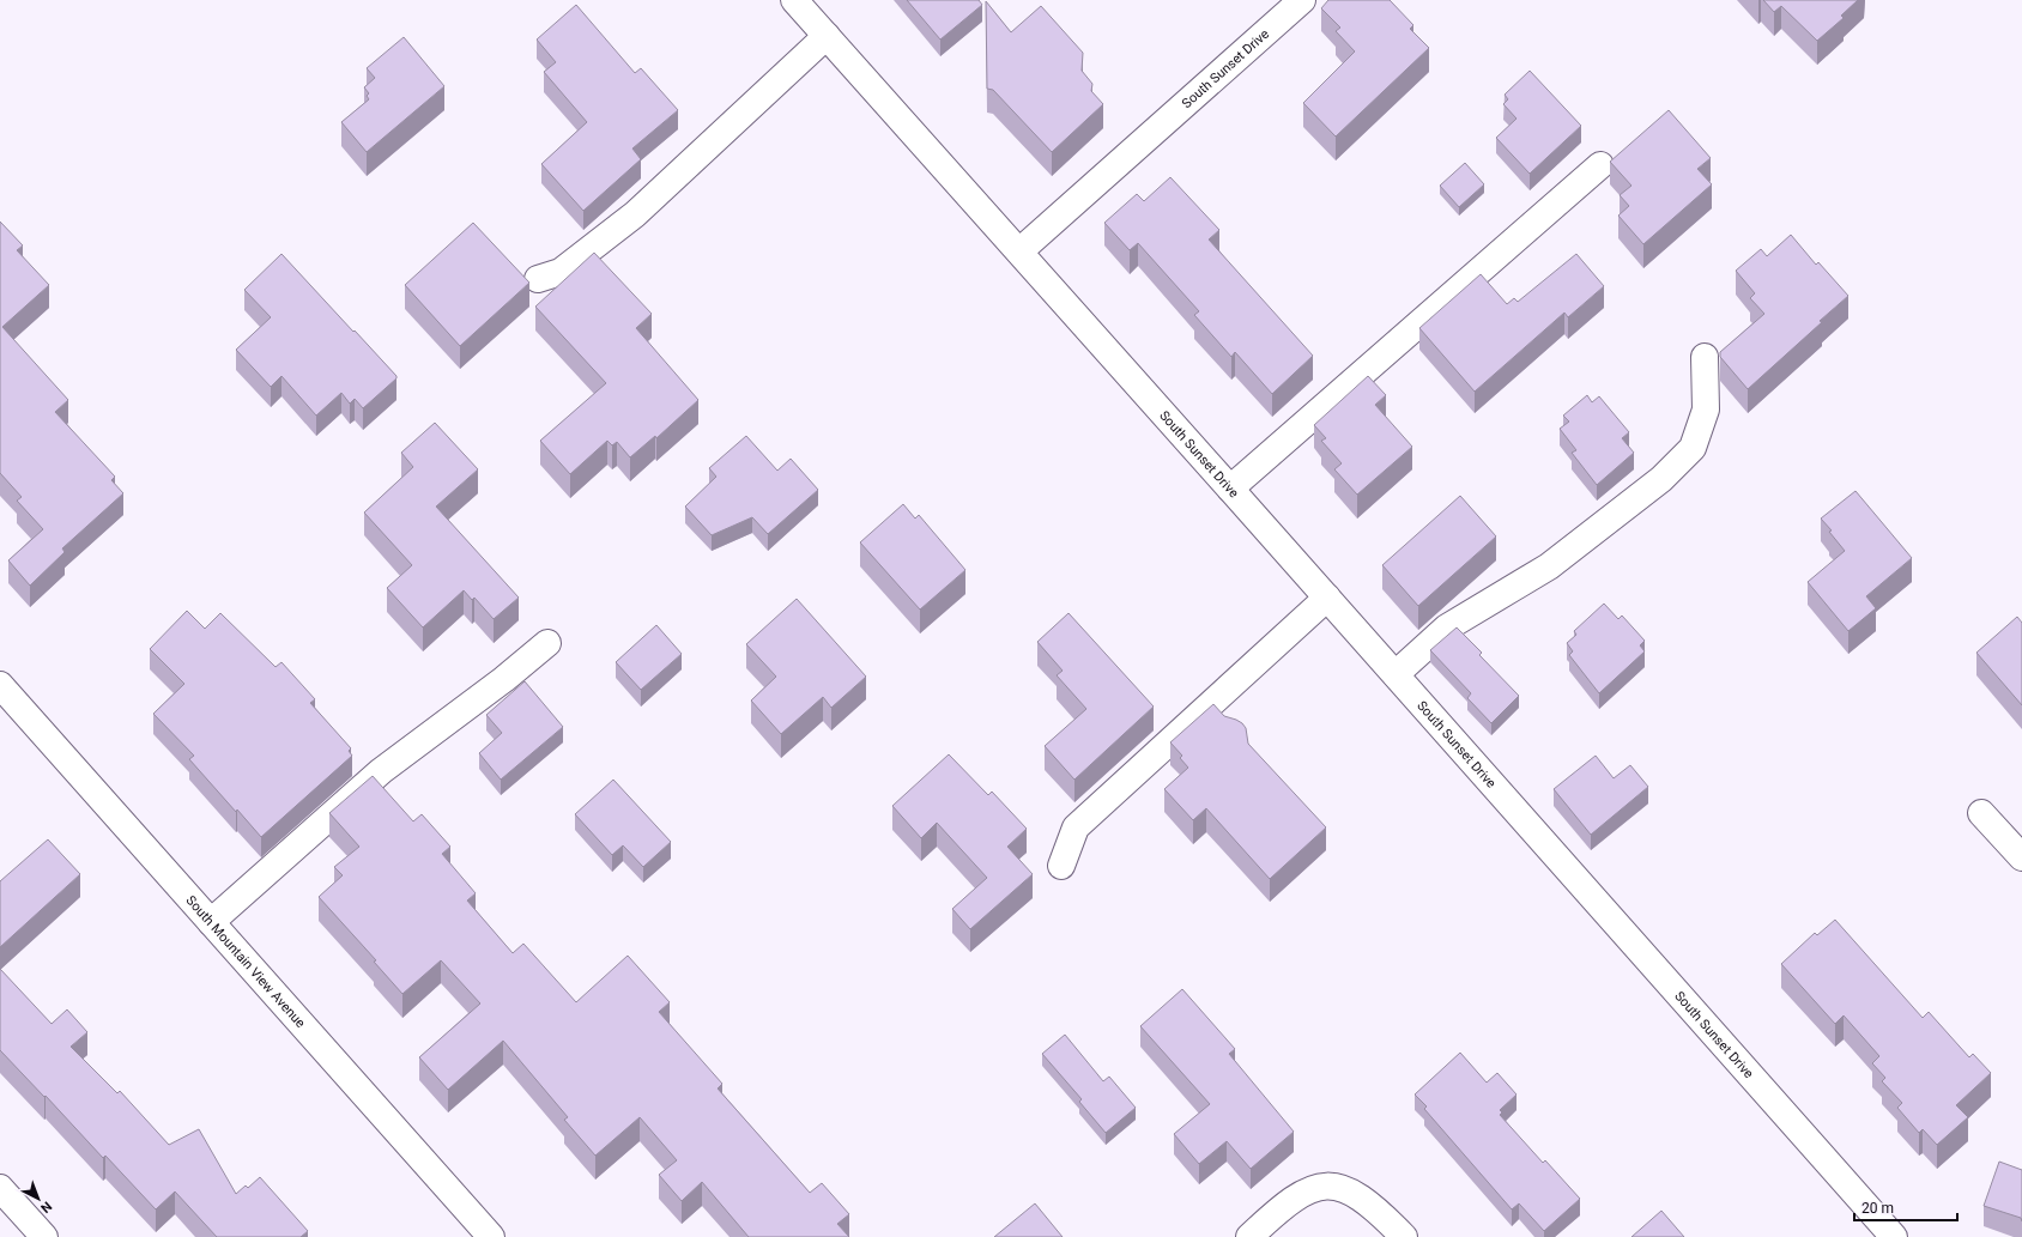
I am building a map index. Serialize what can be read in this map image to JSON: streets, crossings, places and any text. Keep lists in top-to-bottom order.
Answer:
{
  "streets": {
    "street": ["South Sunset Drive", "South Mountain View Avenue"]
  },
  "scale_bar": "20 m",
  "north": "bottom right"
}
